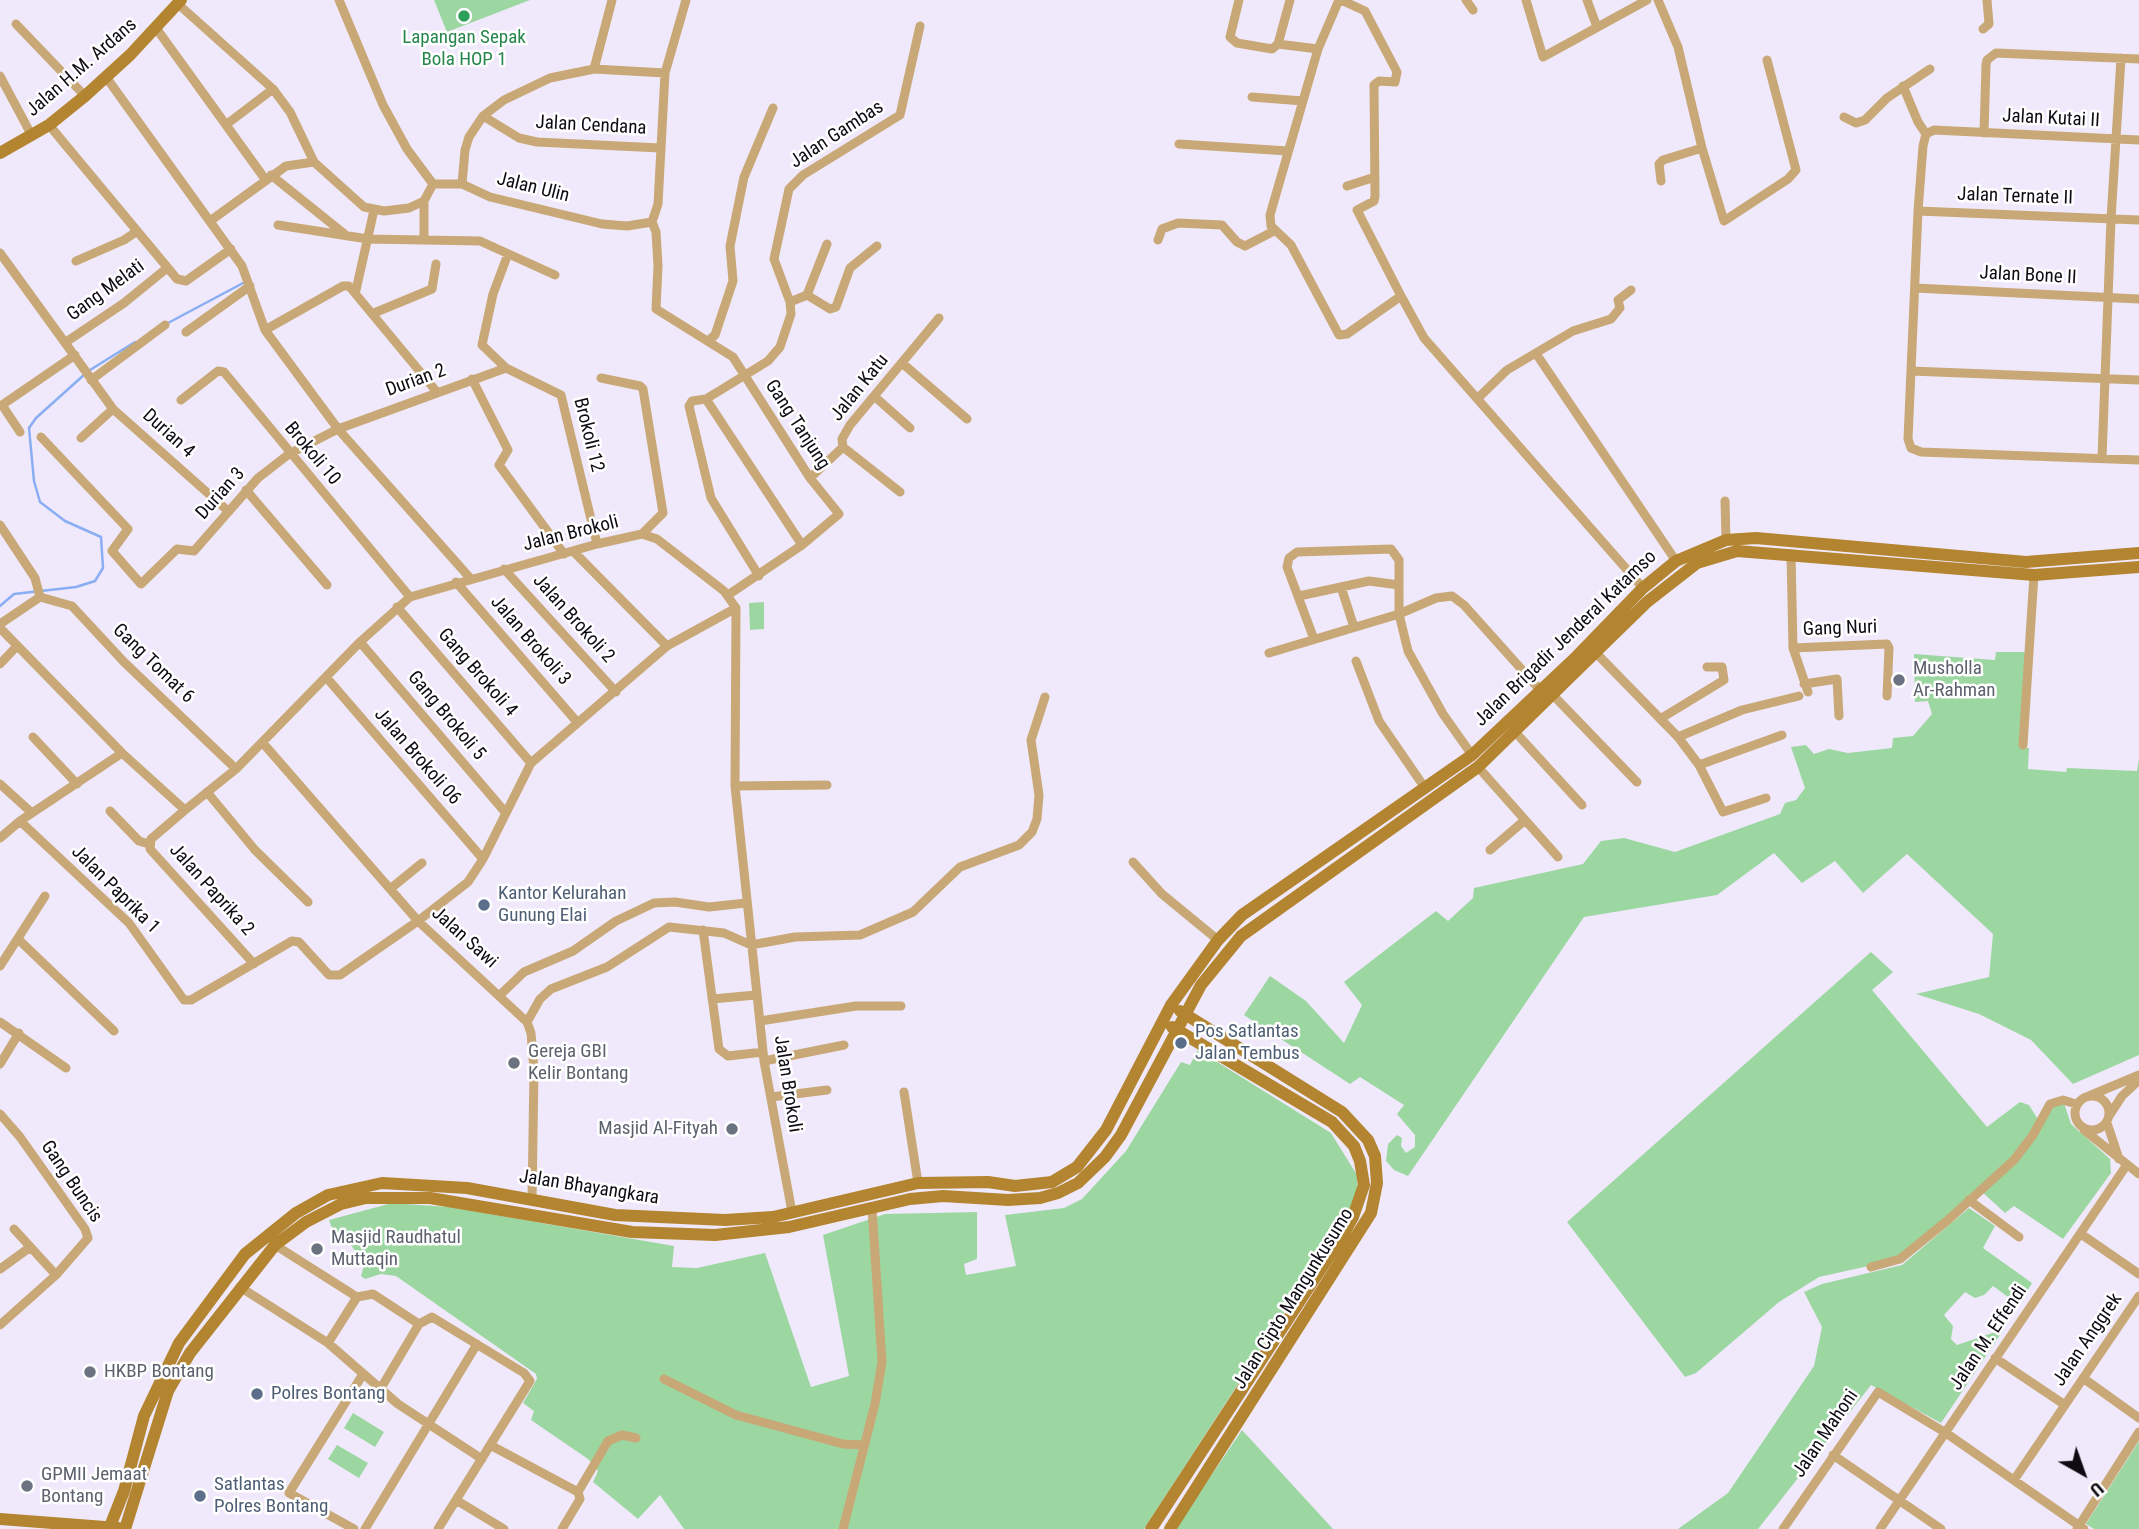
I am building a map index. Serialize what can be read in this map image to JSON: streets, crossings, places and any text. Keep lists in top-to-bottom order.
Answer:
{
  "streets": {
    "main road": [
      "Jalan H.M. Ardans",
      "Jalan Brigadir Jenderal Katamso",
      "Jalan Bhayangkara",
      "Jalan Cipto Mangunkusumo"
    ],
    "street": [
      "Jalan Kutai II",
      "Jalan Cendana",
      "Jalan Gambas",
      "Jalan Ulin",
      "Jalan Ternate II",
      "Jalan Bone II",
      "Gang Melati",
      "Durian 2",
      "Jalan Katu",
      "Gang Tanjung",
      "Durian 4",
      "Brokoli 12",
      "Brokoli 10",
      "Durian 3",
      "Jalan Brokoli",
      "Jalan Brokoli 2",
      "Gang Nuri",
      "Jalan Brokoli 3",
      "Gang Tomat 6",
      "Gang Brokoli 4",
      "Gang Brokoli 5",
      "Jalan Brokoli 06",
      "Jalan Paprika 1",
      "Jalan Paprika 2",
      "Jalan Sawi",
      "Gang Buncis",
      "Jalan M. Effendi",
      "Jalan Anggrek",
      "Jalan Mahoni"
    ]
  },
  "crossings": [
    ["Gang Melati", "Durian 4"],
    ["Durian 2", "Brokoli 12"],
    ["Durian 2", "Durian 3"],
    ["Jalan Katu", "Gang Tanjung"],
    ["Durian 4", "Durian 3"],
    ["Brokoli 12", "Jalan Brokoli"],
    ["Brokoli 10", "Durian 3"],
    ["Brokoli 10", "Jalan Brokoli"],
    ["Jalan Brokoli", "Jalan Brokoli 2"],
    ["Jalan Brokoli", "Jalan Brokoli 3"],
    ["Jalan Brokoli", "Gang Tomat 6"],
    ["Jalan Brokoli", "Gang Brokoli 4"],
    ["Jalan Brokoli", "Gang Brokoli 5"],
    ["Jalan Brokoli", "Jalan Brokoli 06"],
    ["Jalan Brokoli", "Jalan Paprika 2"],
    ["Jalan Brokoli", "Jalan Sawi"],
    ["Jalan Brokoli", "Jalan Bhayangkara"],
    ["Gang Nuri", "Jalan Brigadir Jenderal Katamso"],
    ["Jalan Brigadir Jenderal Katamso", "Jalan Bhayangkara"],
    ["Jalan Brigadir Jenderal Katamso", "Jalan Cipto Mangunkusumo"],
    ["Jalan Paprika 1", "Jalan Paprika 2"],
    ["Jalan Paprika 1", "Jalan Sawi"],
    ["Jalan Bhayangkara", "Jalan Cipto Mangunkusumo"],
    ["Jalan M. Effendi", "Jalan Anggrek"],
    ["Jalan M. Effendi", "Jalan Mahoni"]
  ],
  "places": [
    "Lapangan Sepak Bola HOP 1",
    "Musholla Ar-Rahman",
    "Kantor Kelurahan Gunung Elai",
    "Pos Satlantas Jalan Tembus",
    "Gereja GBI Kelir Bontang",
    "Masjid Al-Fityah",
    "Masjid Raudhatul Muttaqin",
    "HKBP Bontang",
    "Polres Bontang",
    "GPMII Jemaat Bontang",
    "Satlantas Polres Bontang"
  ],
  "north": "bottom right"
}
